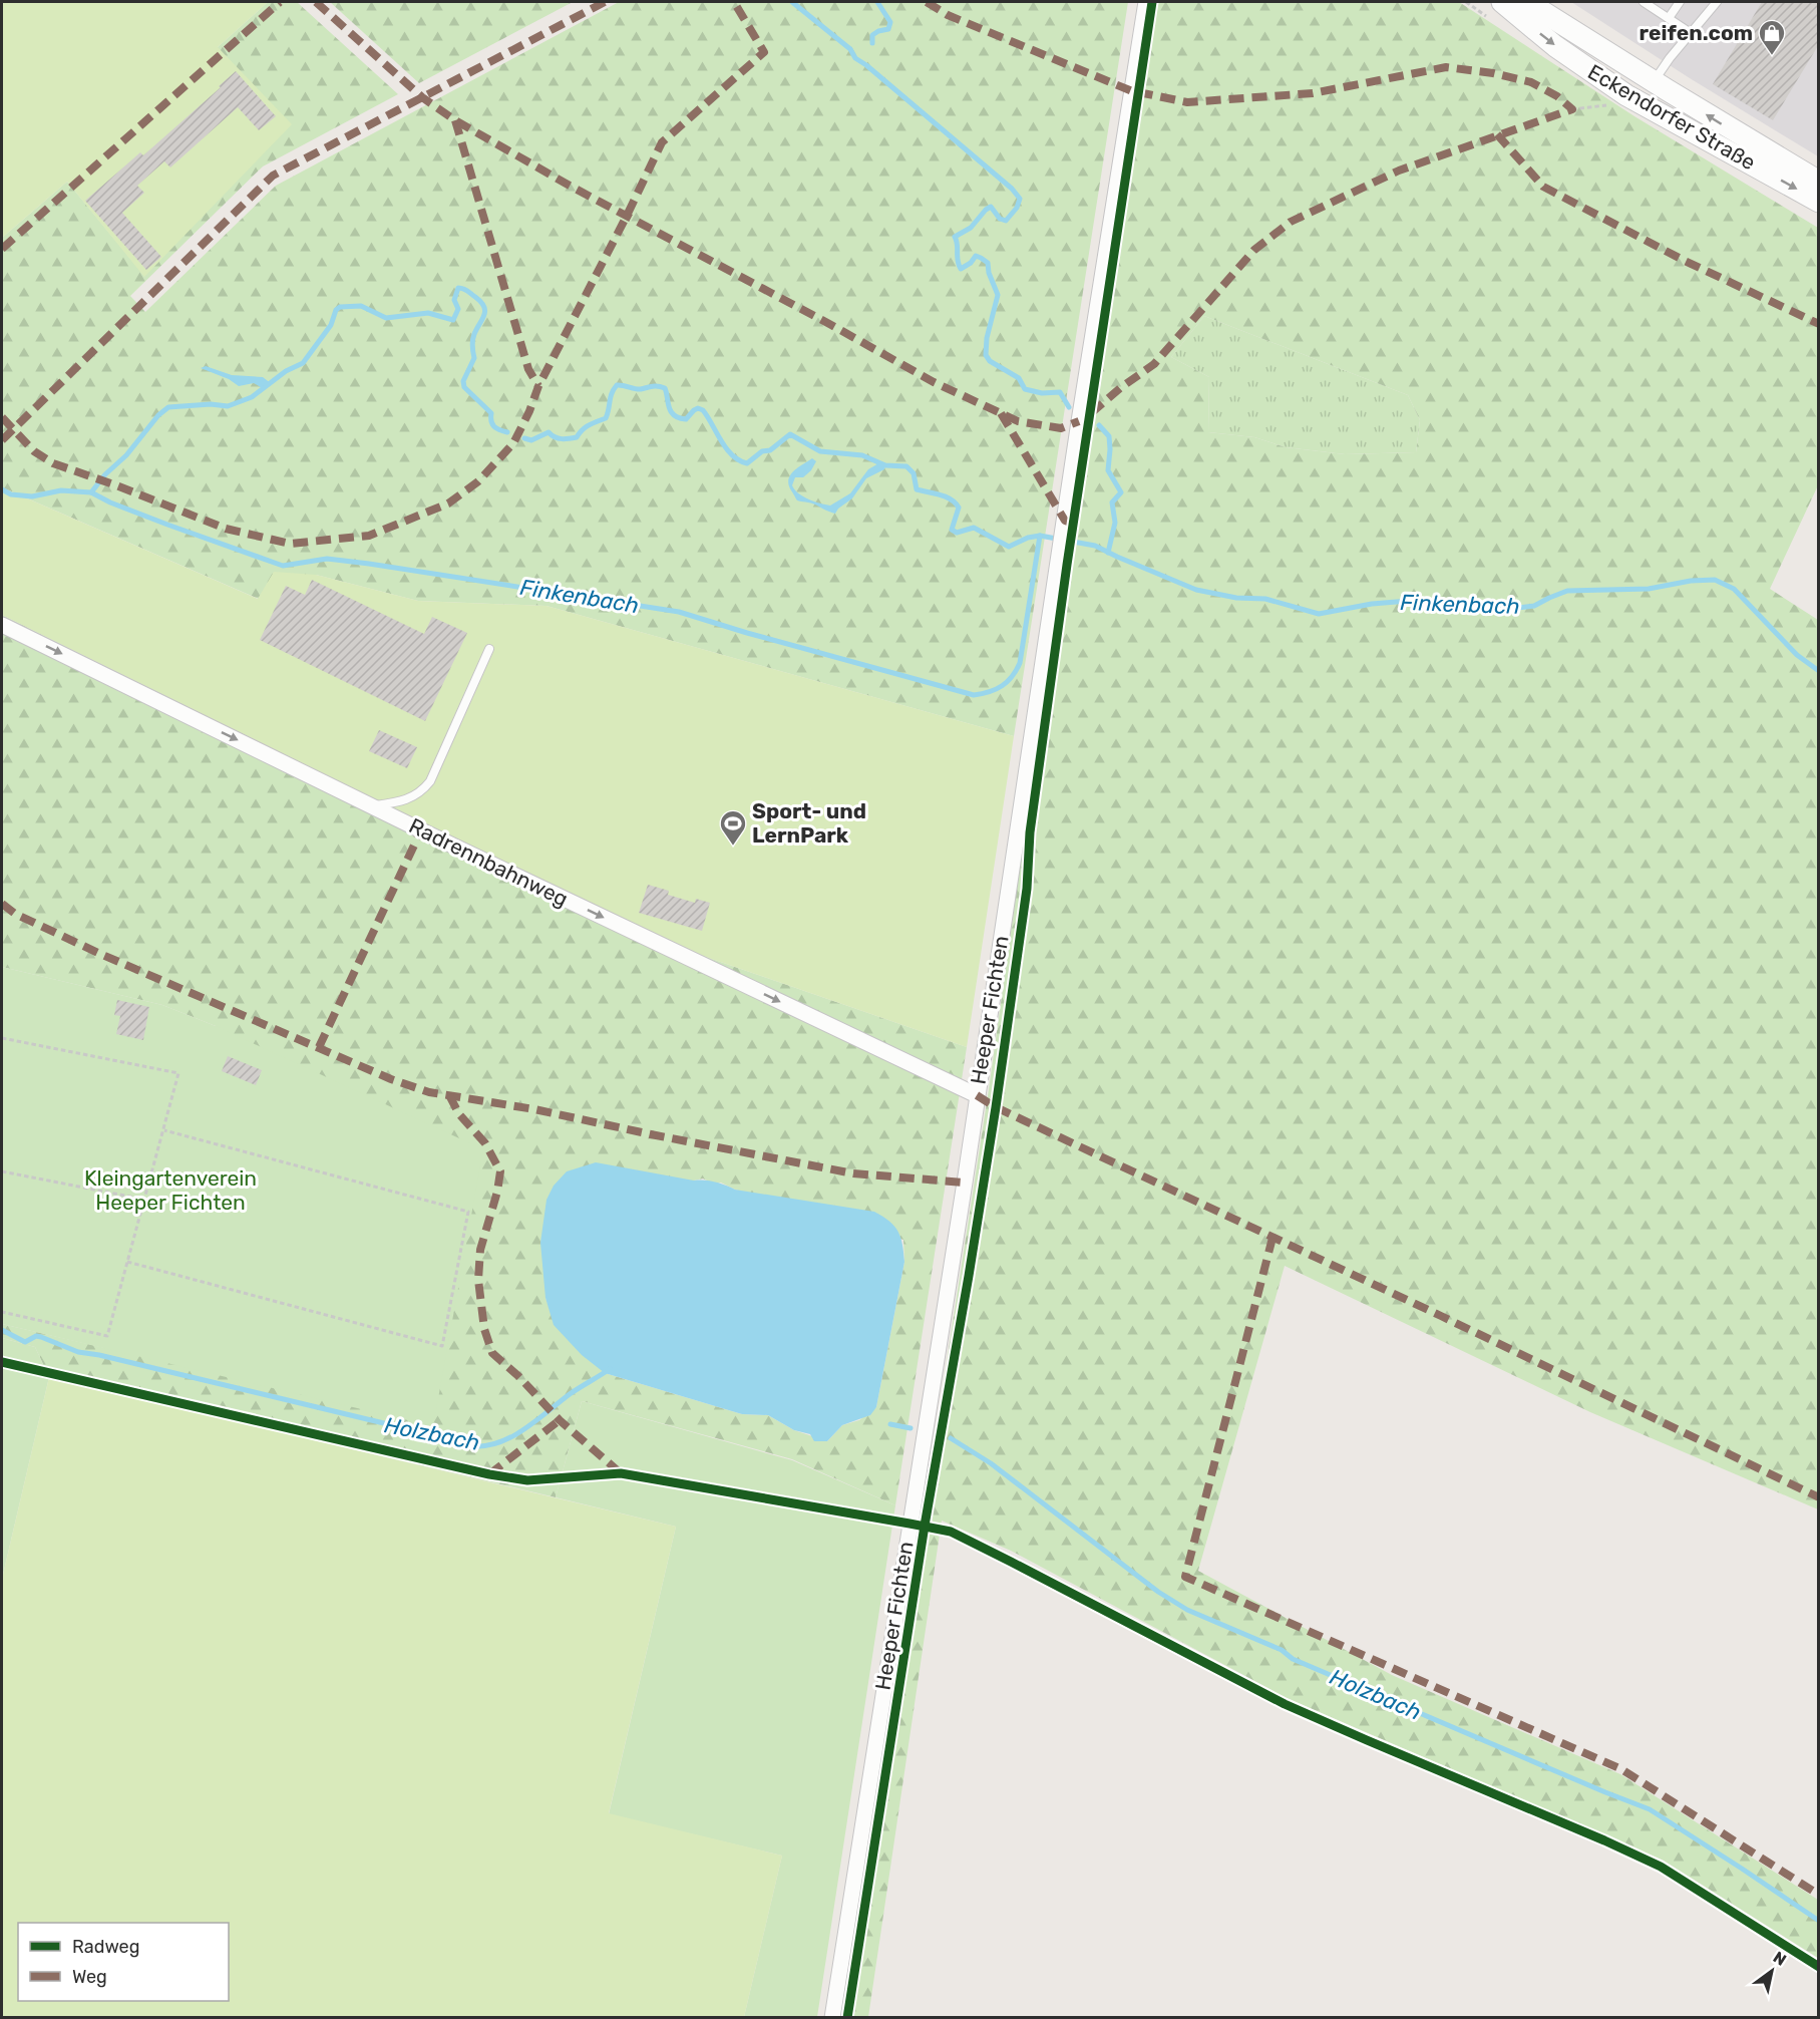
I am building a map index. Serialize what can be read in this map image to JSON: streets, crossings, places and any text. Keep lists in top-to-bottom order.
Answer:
{
  "streets": {
    "street": ["Eckendorfer Straße", "Radrennbahnweg", "Heeper Fichten"]
  },
  "crossings": [
    ["Radrennbahnweg", "Heeper Fichten"]
  ],
  "one_way": ["Radrennbahnweg"],
  "water": ["Finkenbach", "Holzbach"],
  "parks": ["Kleingartenverein Heeper Fichten"],
  "places": {
    "shop": ["reifen.com"],
    "sports": ["Sport- und LernPark"]
  },
  "legend": ["Radweg", "Weg"],
  "north": "top right"
}
